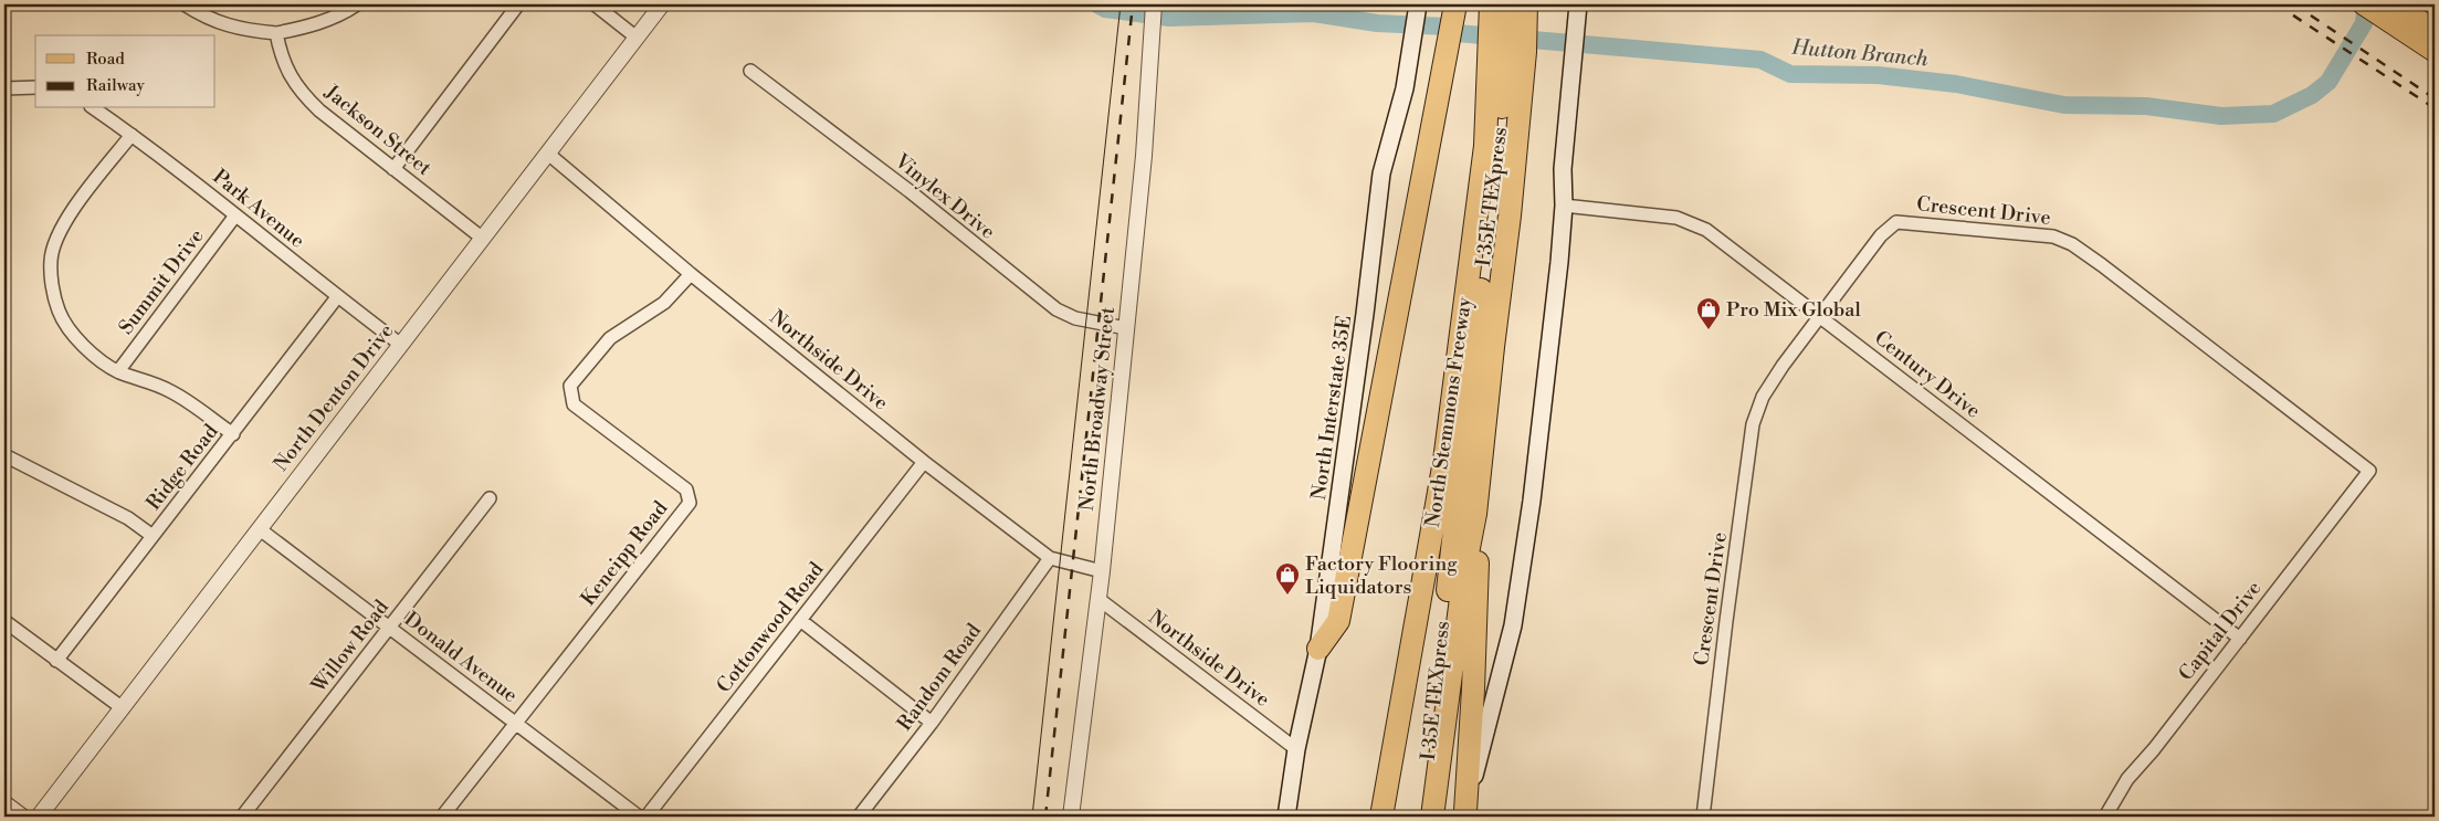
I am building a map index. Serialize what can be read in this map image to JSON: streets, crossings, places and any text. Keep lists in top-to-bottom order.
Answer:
{
  "streets": {
    "highway": ["I 35E TEXpress", "North Stemmons Freeway"],
    "main road": ["North Interstate 35E"],
    "street": [
      "Jackson Street",
      "Vinylex Drive",
      "Park Avenue",
      "Crescent Drive",
      "Summit Drive",
      "Northside Drive",
      "Century Drive",
      "North Denton Drive",
      "North Broadway Street",
      "Ridge Road",
      "Keneipp Road",
      "Cottonwood Road",
      "Capital Drive",
      "Willow Road",
      "Donald Avenue",
      "Random Road"
    ]
  },
  "crossings": [
    ["Jackson Street", "North Denton Drive"],
    ["Vinylex Drive", "North Broadway Street"],
    ["I 35E TEXpress", "North Stemmons Freeway"],
    ["Park Avenue", "Summit Drive"],
    ["Park Avenue", "North Denton Drive"],
    ["Park Avenue", "Ridge Road"],
    ["Crescent Drive", "Century Drive"],
    ["Crescent Drive", "Capital Drive"],
    ["Northside Drive", "North Denton Drive"],
    ["Northside Drive", "North Interstate 35E"],
    ["Northside Drive", "North Broadway Street"],
    ["Northside Drive", "Keneipp Road"],
    ["Northside Drive", "Cottonwood Road"],
    ["Northside Drive", "Random Road"],
    ["Century Drive", "Capital Drive"],
    ["North Denton Drive", "Donald Avenue"],
    ["Keneipp Road", "Donald Avenue"],
    ["Willow Road", "Donald Avenue"]
  ],
  "water": ["Hutton Branch"],
  "places": {
    "shop": ["Pro Mix Global", "Factory Flooring Liquidators"]
  },
  "legend": ["Road", "Railway"]
}
